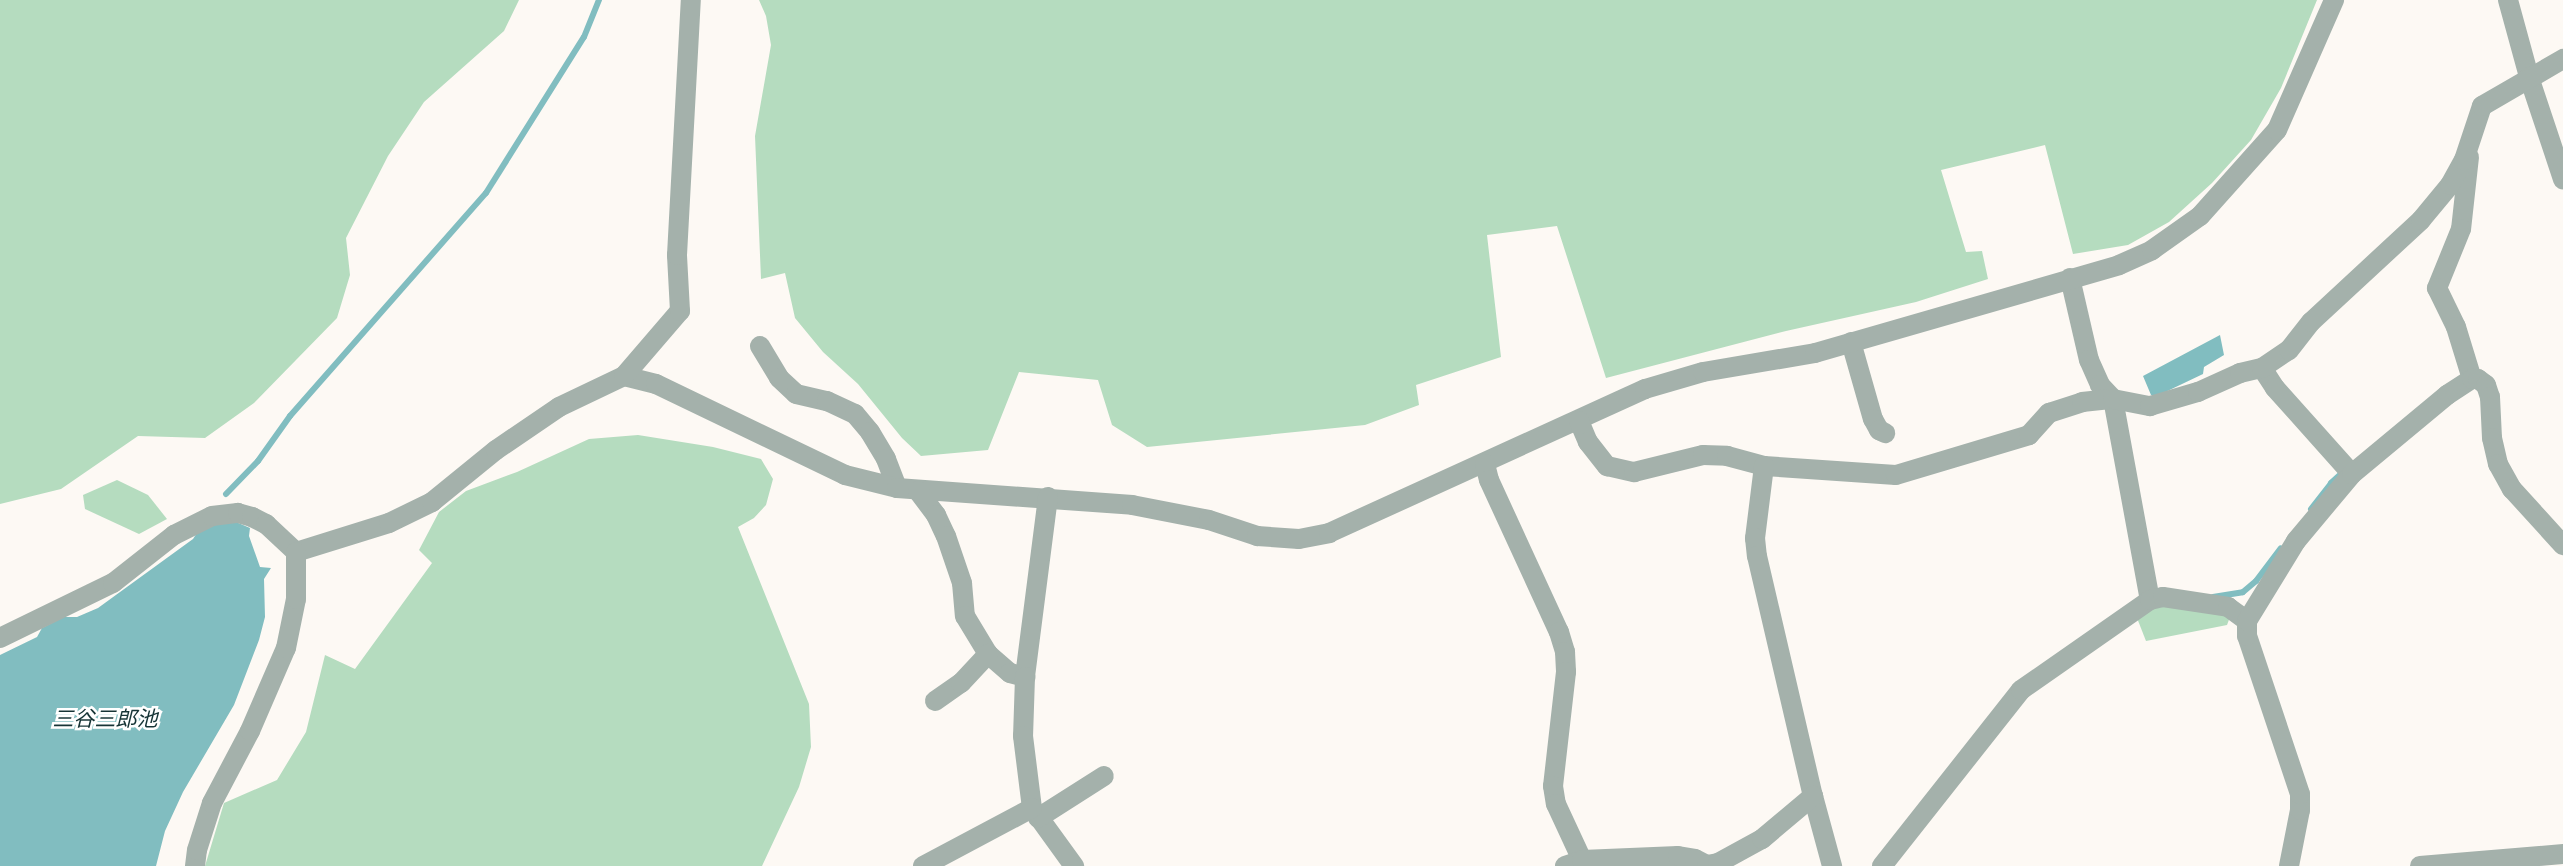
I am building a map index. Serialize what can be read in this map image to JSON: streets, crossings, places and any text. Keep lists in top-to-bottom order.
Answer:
{
  "water": ["三谷三郎池"]
}
